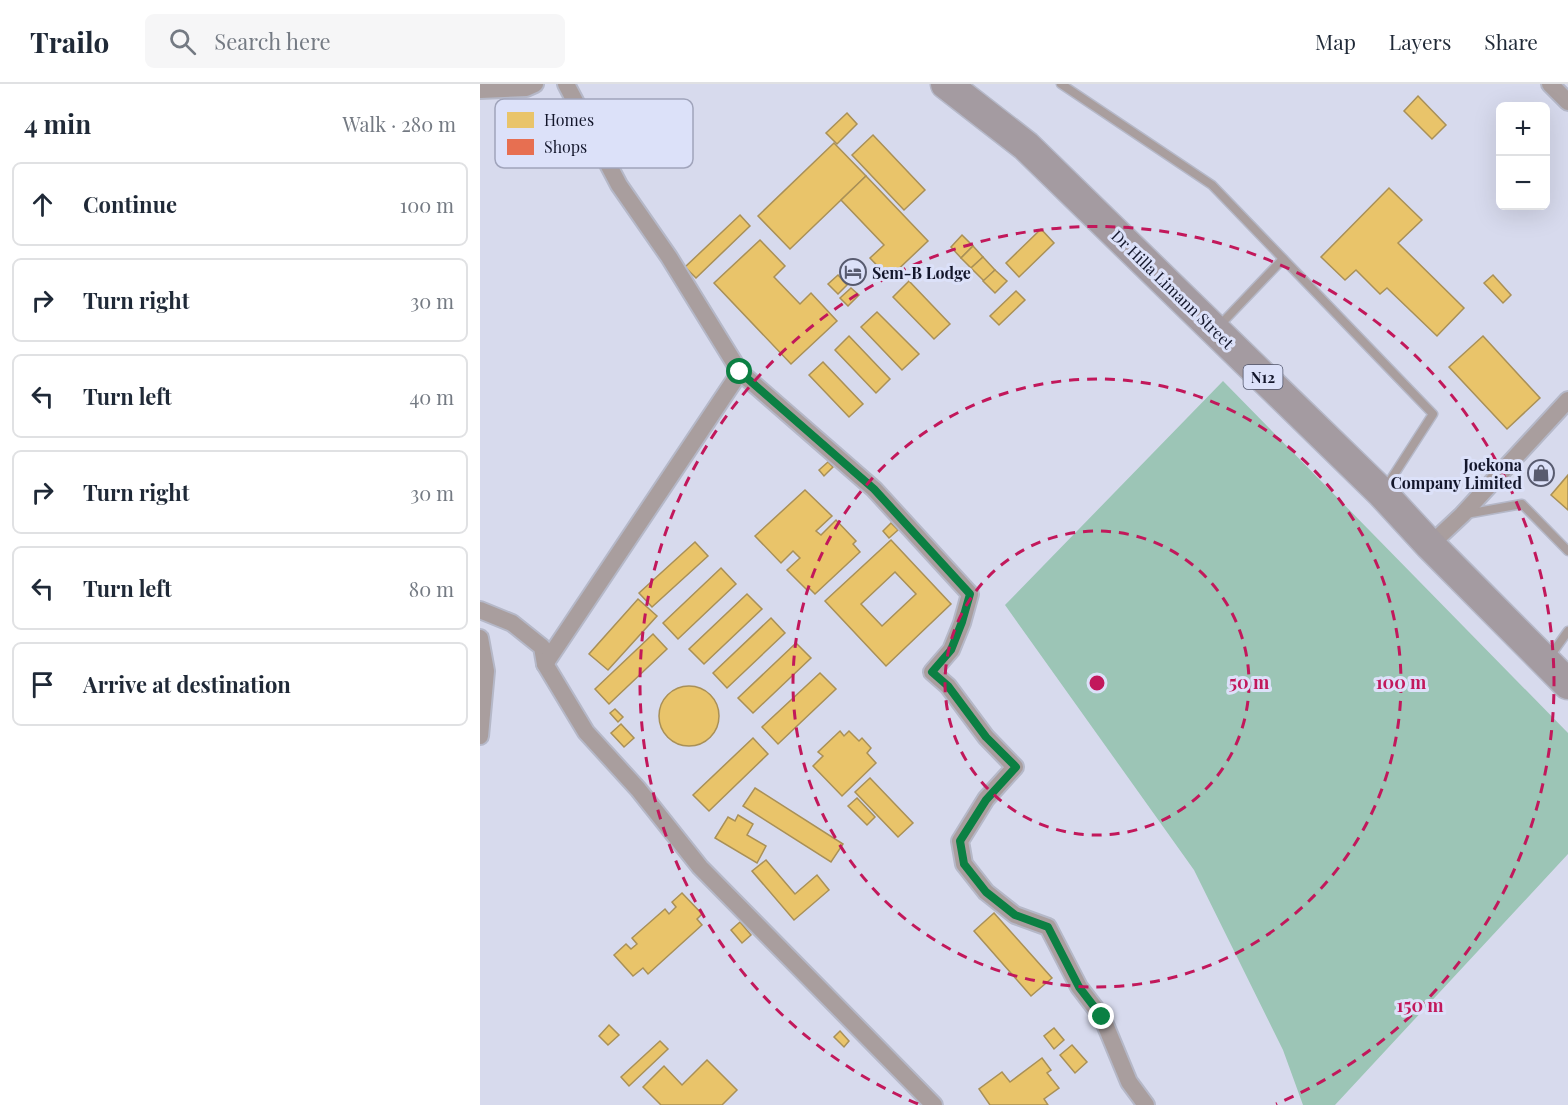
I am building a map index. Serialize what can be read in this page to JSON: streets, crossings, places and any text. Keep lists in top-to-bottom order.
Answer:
{
  "streets": {
    "highway": ["Dr Hilla Limann Street", "N12"]
  },
  "places": {
    "hotel": ["Sem-B Lodge"],
    "shop": ["Joekona Company Limited"]
  },
  "legend": ["Homes", "Shops"],
  "page": {
    "header": "Trailo",
    "search": "Search here",
    "nav": ["Map", "Layers", "Share"],
    "heading": ["4 min", "Walk · 280 m"],
    "map_buttons": ["+", "−"],
    "list": [
      ["Continue", "100 m"],
      ["Turn right", "30 m"],
      ["Turn left", "40 m"],
      ["Turn right", "30 m"],
      ["Turn left", "80 m"],
      "Arrive at destination"
    ]
  },
  "rings": ["50 m", "100 m", "150 m"]
}
